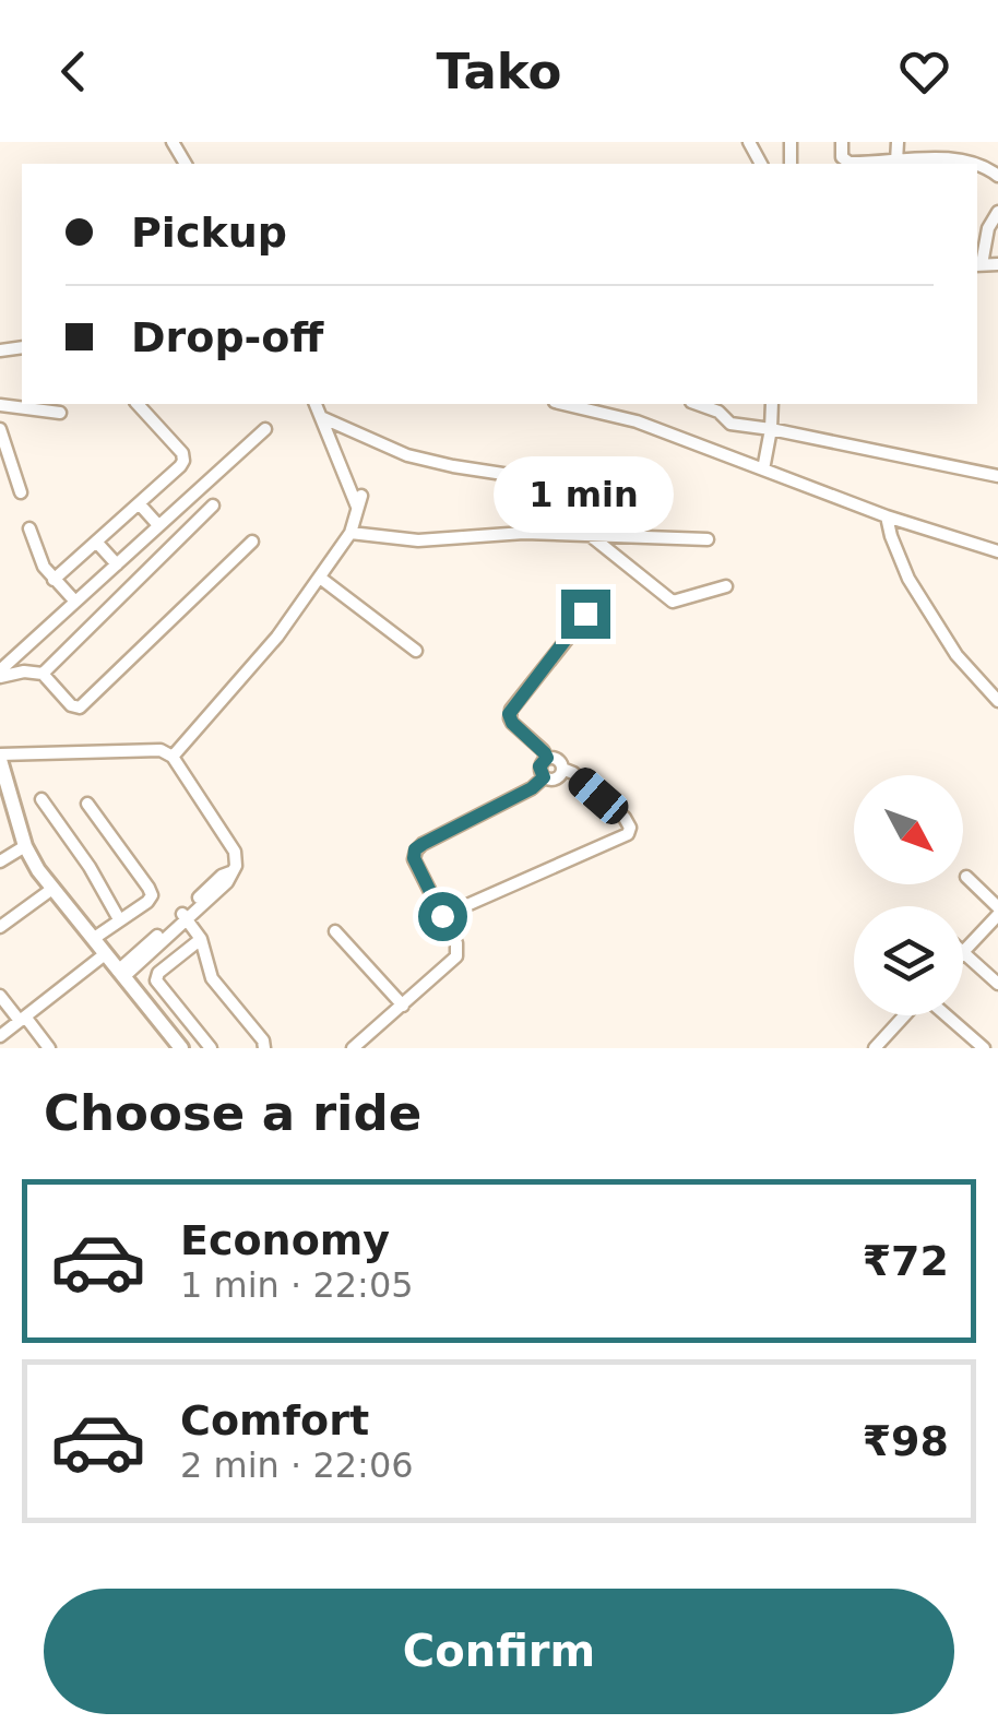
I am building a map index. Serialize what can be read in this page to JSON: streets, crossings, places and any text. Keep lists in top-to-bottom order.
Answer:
{
  "north": "bottom right",
  "page": {
    "header": "Tako",
    "banner": ["Pickup", "Drop-off"],
    "bubble": "1 min",
    "heading": "Choose a ride",
    "list": [
      {
        "name": "Economy",
        "note": "1 min · 22:05",
        "value": "₹72"
      },
      {
        "name": "Comfort",
        "note": "2 min · 22:06",
        "value": "₹98"
      }
    ],
    "buttons": "Confirm"
  }
}
